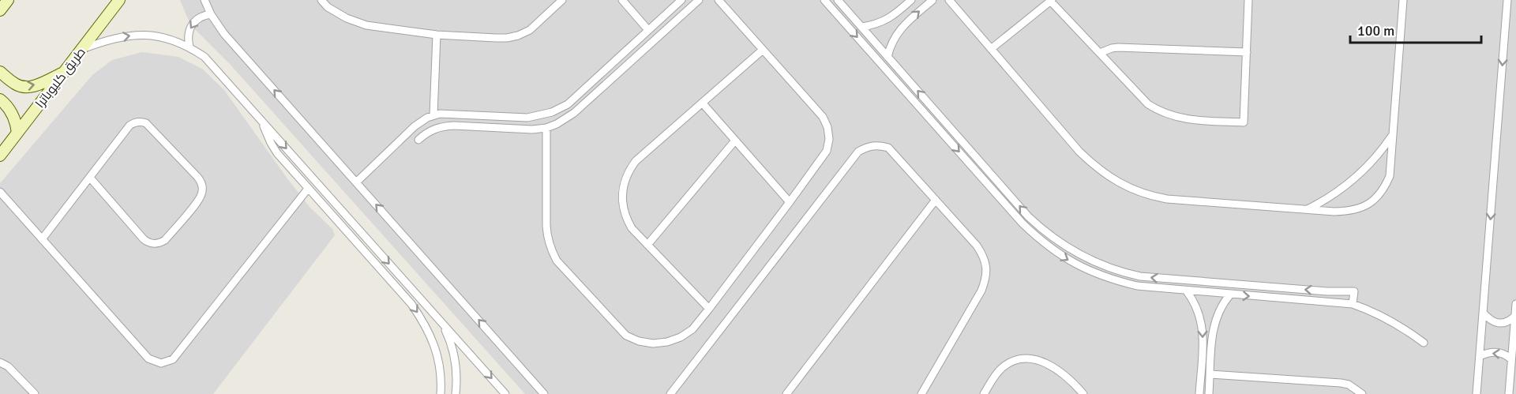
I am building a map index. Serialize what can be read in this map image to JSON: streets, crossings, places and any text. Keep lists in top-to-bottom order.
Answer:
{
  "streets": {
    "main road": ["طريق كليوباترا"]
  },
  "scale_bar": "100 m"
}
